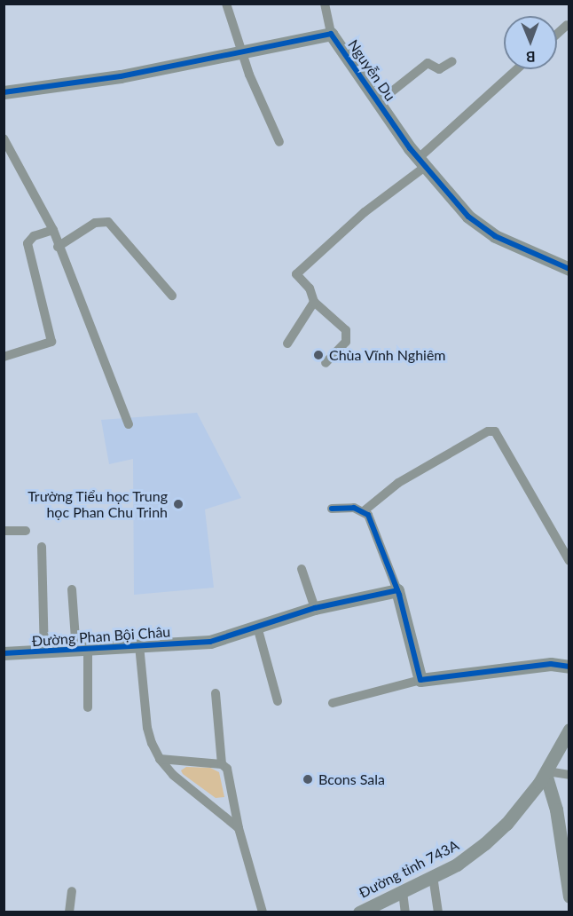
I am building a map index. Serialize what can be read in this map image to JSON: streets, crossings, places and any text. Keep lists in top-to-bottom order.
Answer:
{
  "streets": {
    "street": ["Nguyễn Du", "Đường Phan Bội Châu", "Đường tỉnh 743A"]
  },
  "places": ["Chùa Vĩnh Nghiêm", "Trường Tiểu học Trung học Phan Chu Trinh", "Bcons Sala"],
  "north": "bottom"
}
